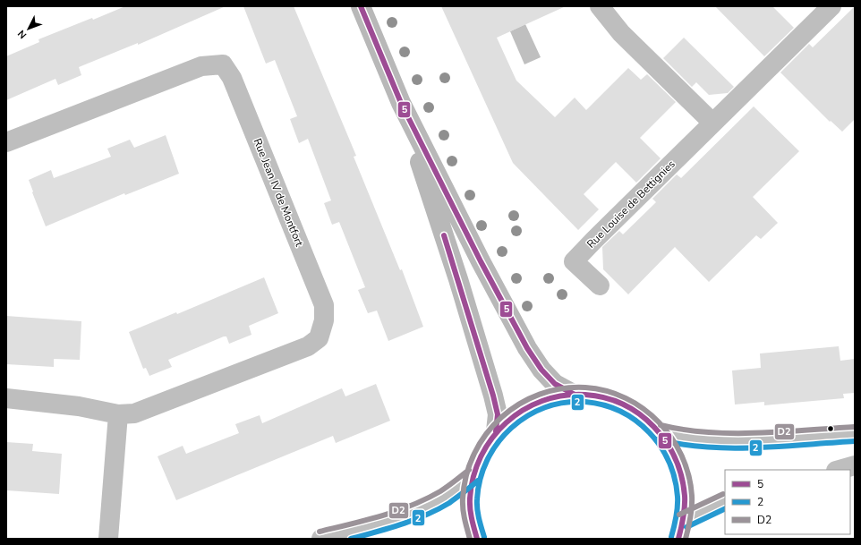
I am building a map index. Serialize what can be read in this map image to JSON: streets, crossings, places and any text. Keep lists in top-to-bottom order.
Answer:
{
  "streets": {
    "street": ["Rue Jean IV de Montfort", "Rue Louise de Bettignies"]
  },
  "lines": ["transit line 5", "transit line D2", "transit line 2"],
  "legend": ["5", "2", "D2"],
  "north": "bottom left"
}
